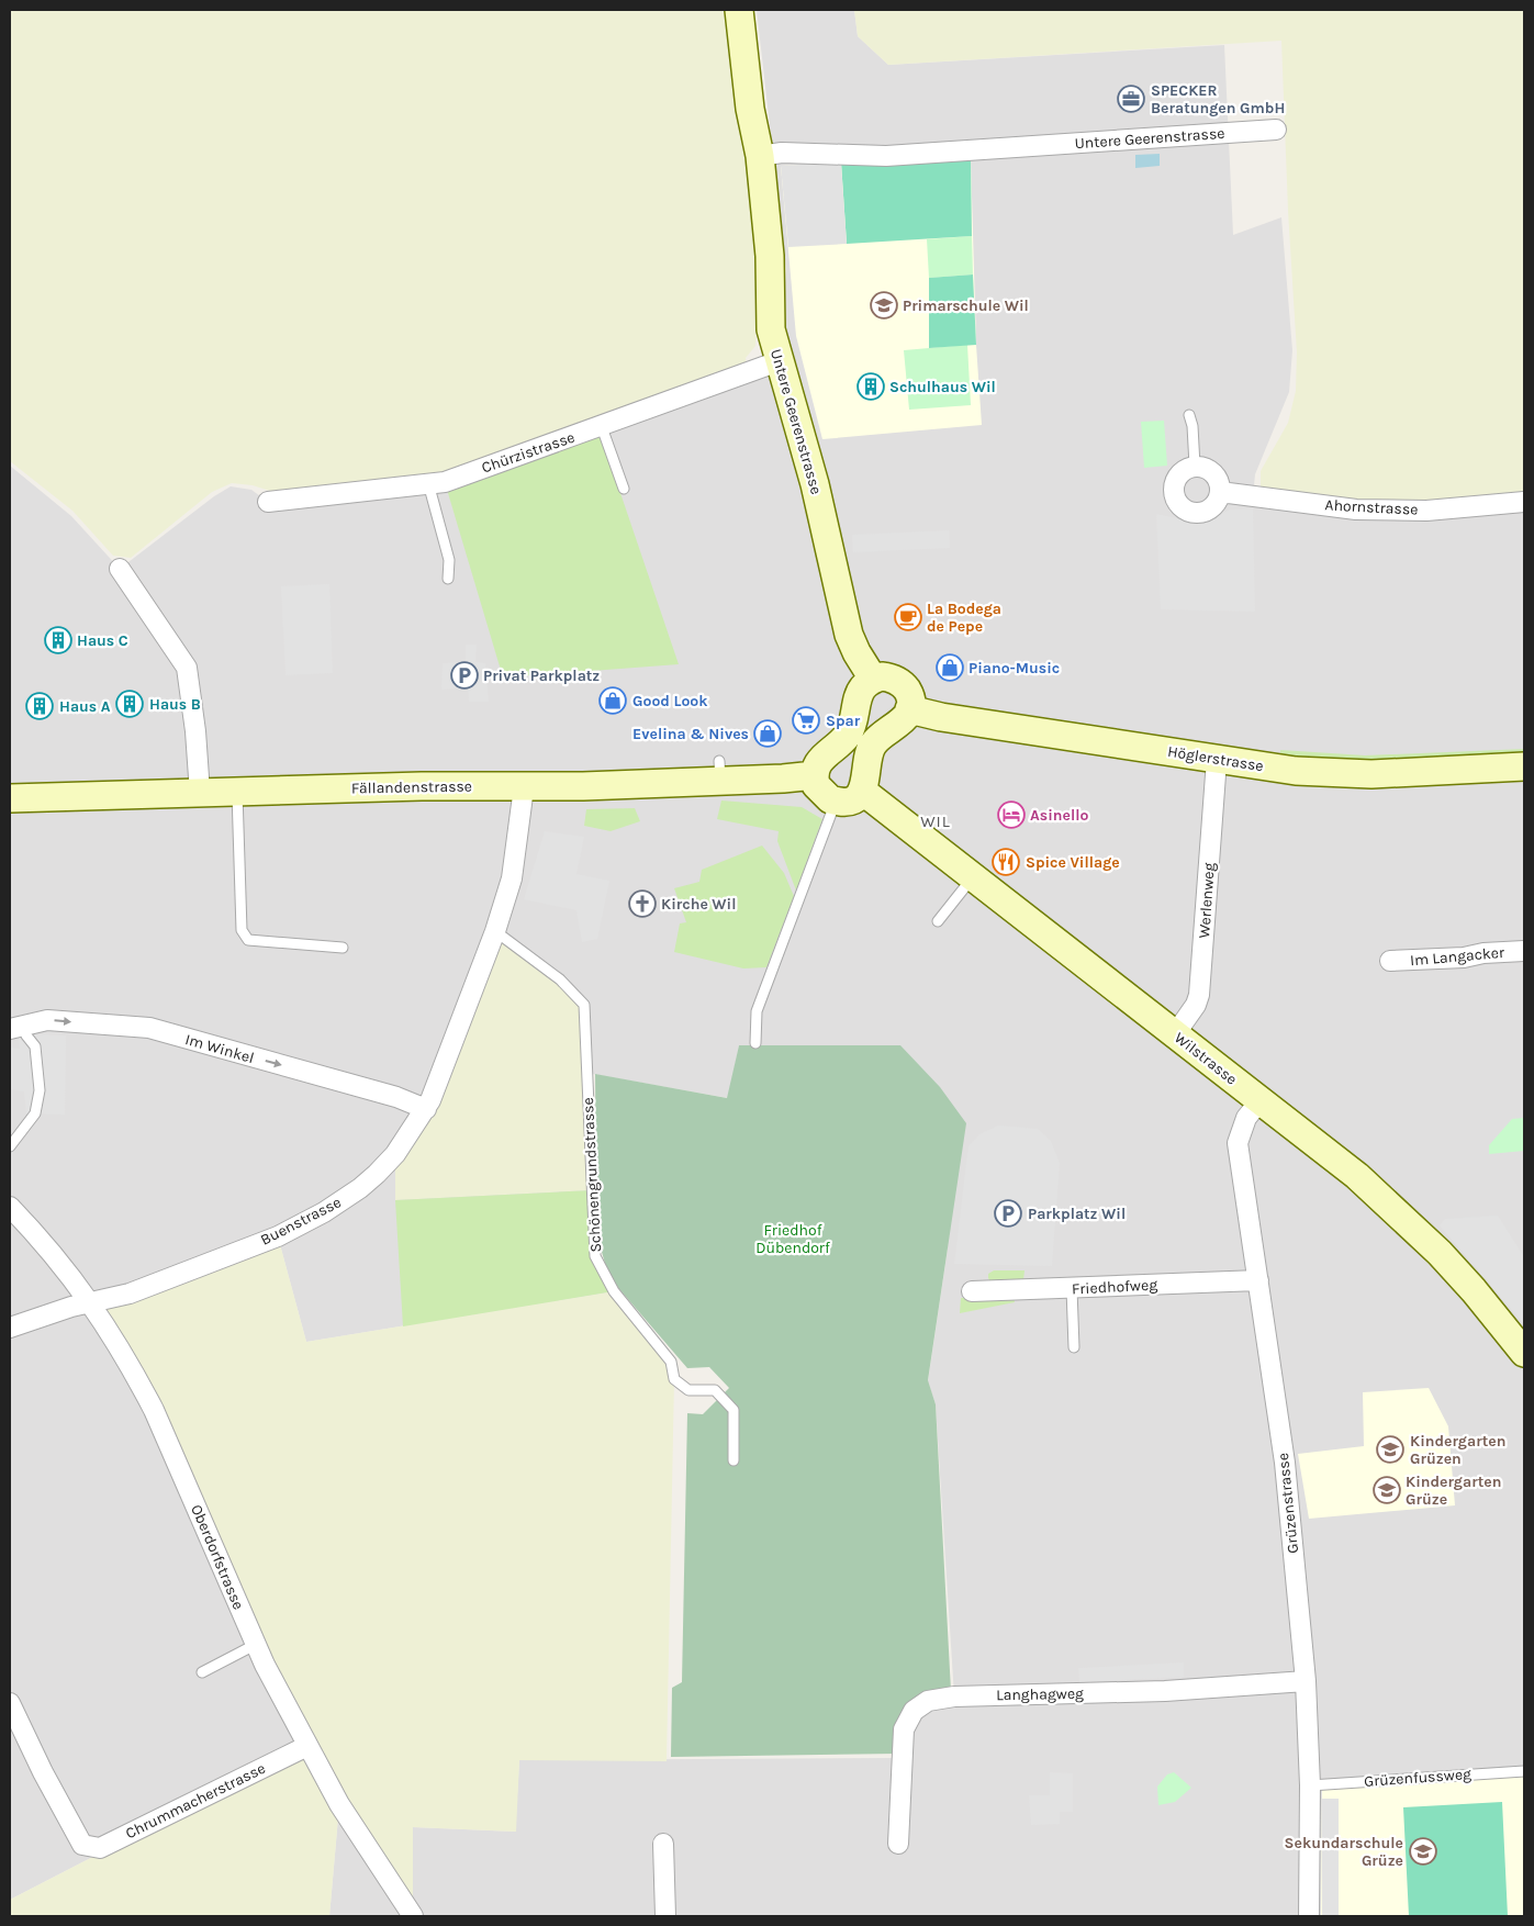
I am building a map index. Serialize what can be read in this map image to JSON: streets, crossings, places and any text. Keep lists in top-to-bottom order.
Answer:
{
  "streets": {
    "main road": [
      "Untere Geerenstrasse",
      "Höglerstrasse",
      "Fällandenstrasse",
      "Wilstrasse"
    ],
    "street": [
      "Chürzistrasse",
      "Ahornstrasse",
      "Werlenweg",
      "Im Langacker",
      "Im Winkel",
      "Buenstrasse",
      "Friedhofweg",
      "Grüzenstrasse",
      "Oberdorfstrasse",
      "Langhagweg",
      "Chrummacherstrasse"
    ],
    "lane": ["Schönengrundstrasse", "Grüzenfussweg"]
  },
  "crossings": [
    ["Untere Geerenstrasse", "Chürzistrasse"],
    ["Höglerstrasse", "Werlenweg"],
    ["Fällandenstrasse", "Buenstrasse"],
    ["Werlenweg", "Wilstrasse"],
    ["Im Winkel", "Buenstrasse"],
    ["Wilstrasse", "Grüzenstrasse"],
    ["Schönengrundstrasse", "Buenstrasse"],
    ["Buenstrasse", "Oberdorfstrasse"],
    ["Friedhofweg", "Grüzenstrasse"],
    ["Grüzenstrasse", "Langhagweg"],
    ["Grüzenstrasse", "Grüzenfussweg"],
    ["Oberdorfstrasse", "Chrummacherstrasse"]
  ],
  "one_way": ["Im Winkel"],
  "districts": ["WIL"],
  "parks": ["Friedhof Dübendorf"],
  "places": {
    "office": ["SPECKER Beratungen GmbH"],
    "school or university": [
      "Primarschule Wil",
      "Kindergarten Grüzen",
      "Kindergarten Grüze",
      "Sekundarschule Grüze"
    ],
    "building": [
      "Schulhaus Wil",
      "Haus C",
      "Haus B",
      "Haus A"
    ],
    "cafe": ["La Bodega de Pepe"],
    "shop": ["Piano-Music", "Good Look", "Evelina & Nives"],
    "parking": ["Privat Parkplatz", "Parkplatz Wil"],
    "supermarket": ["Spar"],
    "hotel": ["Asinello"],
    "restaurant": ["Spice Village"],
    "church": ["Kirche Wil"]
  }
}
